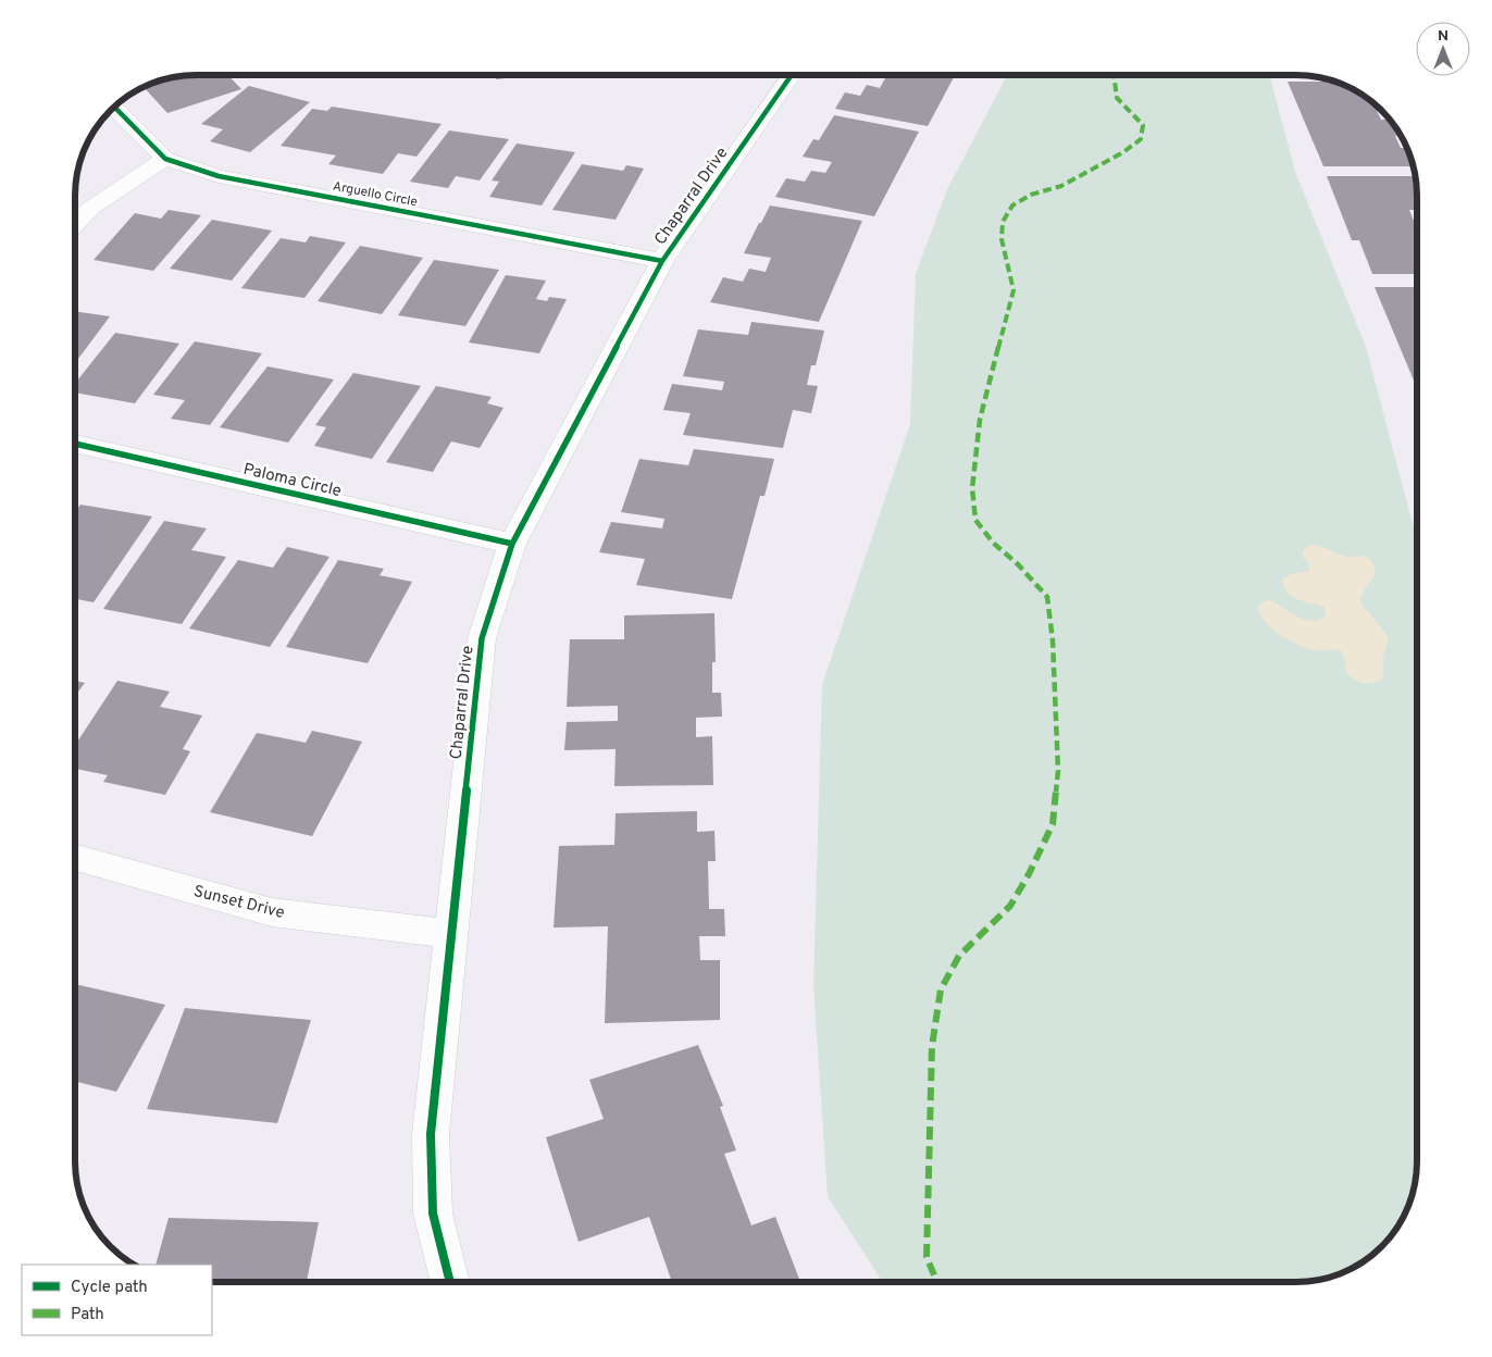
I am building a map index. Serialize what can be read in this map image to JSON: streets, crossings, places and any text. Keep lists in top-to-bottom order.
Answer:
{
  "streets": {
    "street": [
      "Arguello Circle",
      "Chaparral Drive",
      "Paloma Circle",
      "Sunset Drive"
    ]
  },
  "crossings": [
    ["Arguello Circle", "Chaparral Drive"],
    ["Chaparral Drive", "Paloma Circle"],
    ["Chaparral Drive", "Sunset Drive"]
  ],
  "legend": ["Cycle path", "Path"],
  "north": "top"
}
